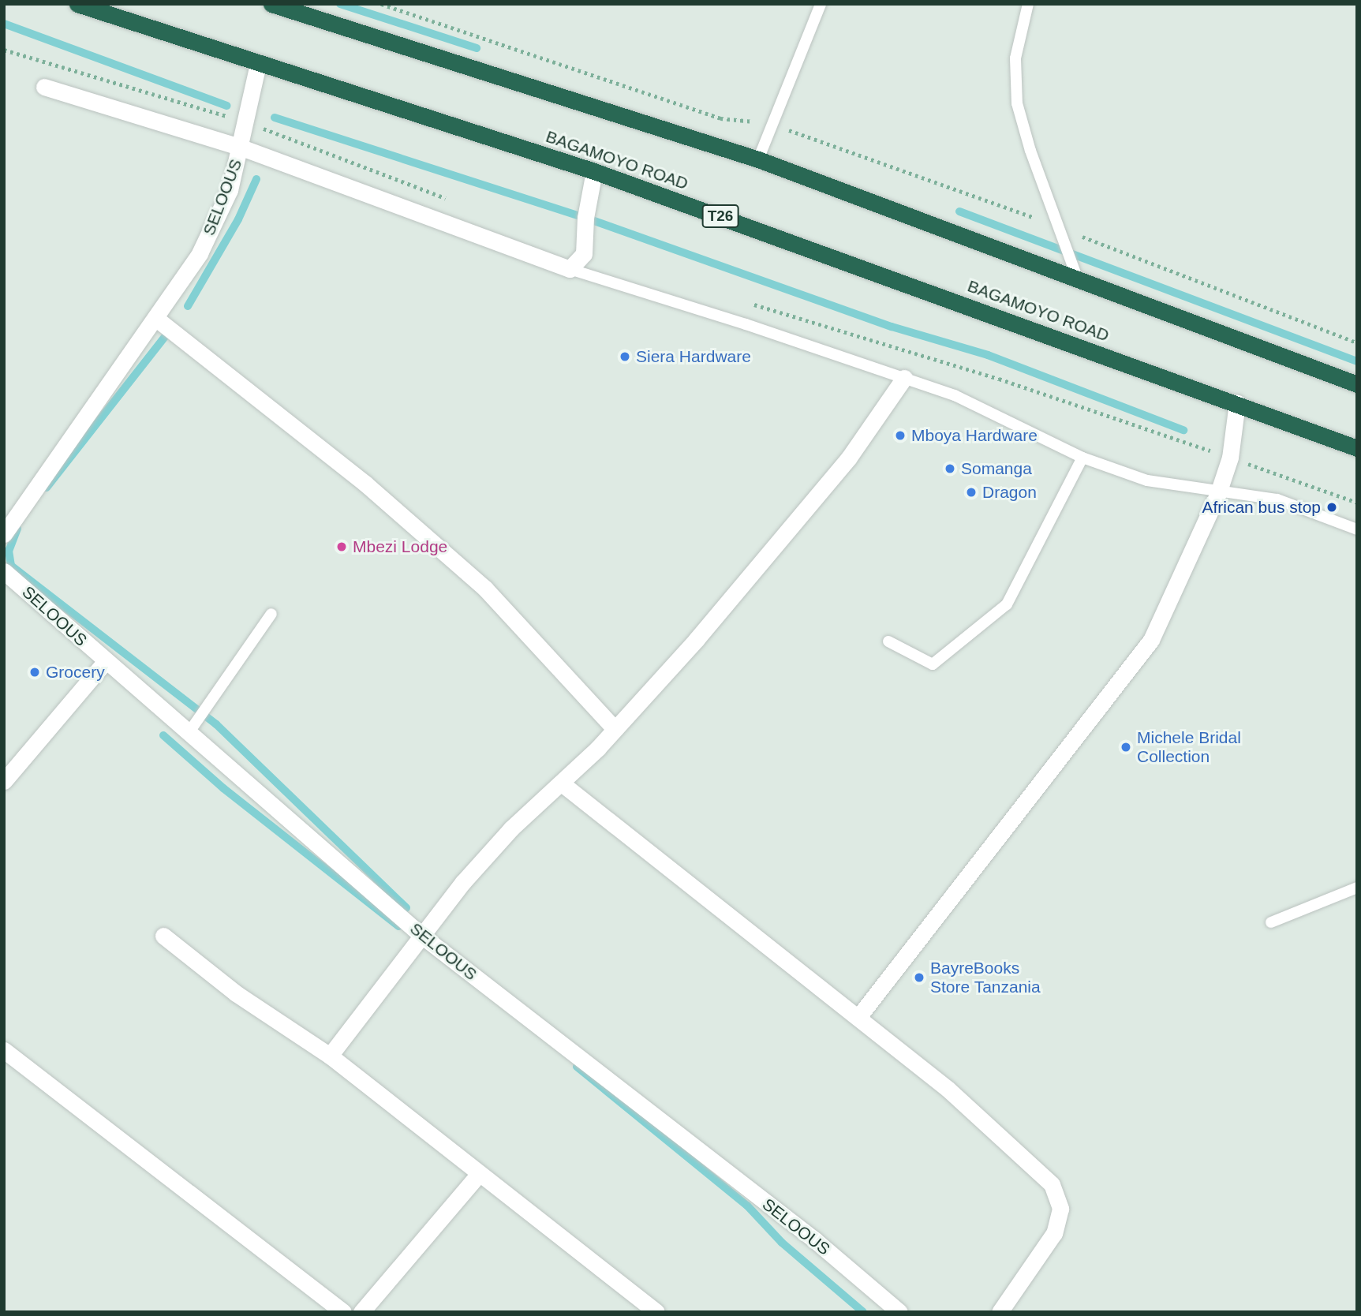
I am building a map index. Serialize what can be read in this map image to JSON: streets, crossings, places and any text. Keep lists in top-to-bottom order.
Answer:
{
  "streets": {
    "highway": ["BAGAMOYO ROAD", "T26"],
    "street": ["SELOOUS"]
  },
  "crossings": [
    ["BAGAMOYO ROAD", "SELOOUS"]
  ],
  "places": [
    "Siera Hardware",
    "Mboya Hardware",
    "Somanga",
    "Dragon",
    "African bus stop",
    "Mbezi Lodge",
    "Grocery",
    "Michele Bridal Collection",
    "BayreBooks Store Tanzania"
  ]
}
